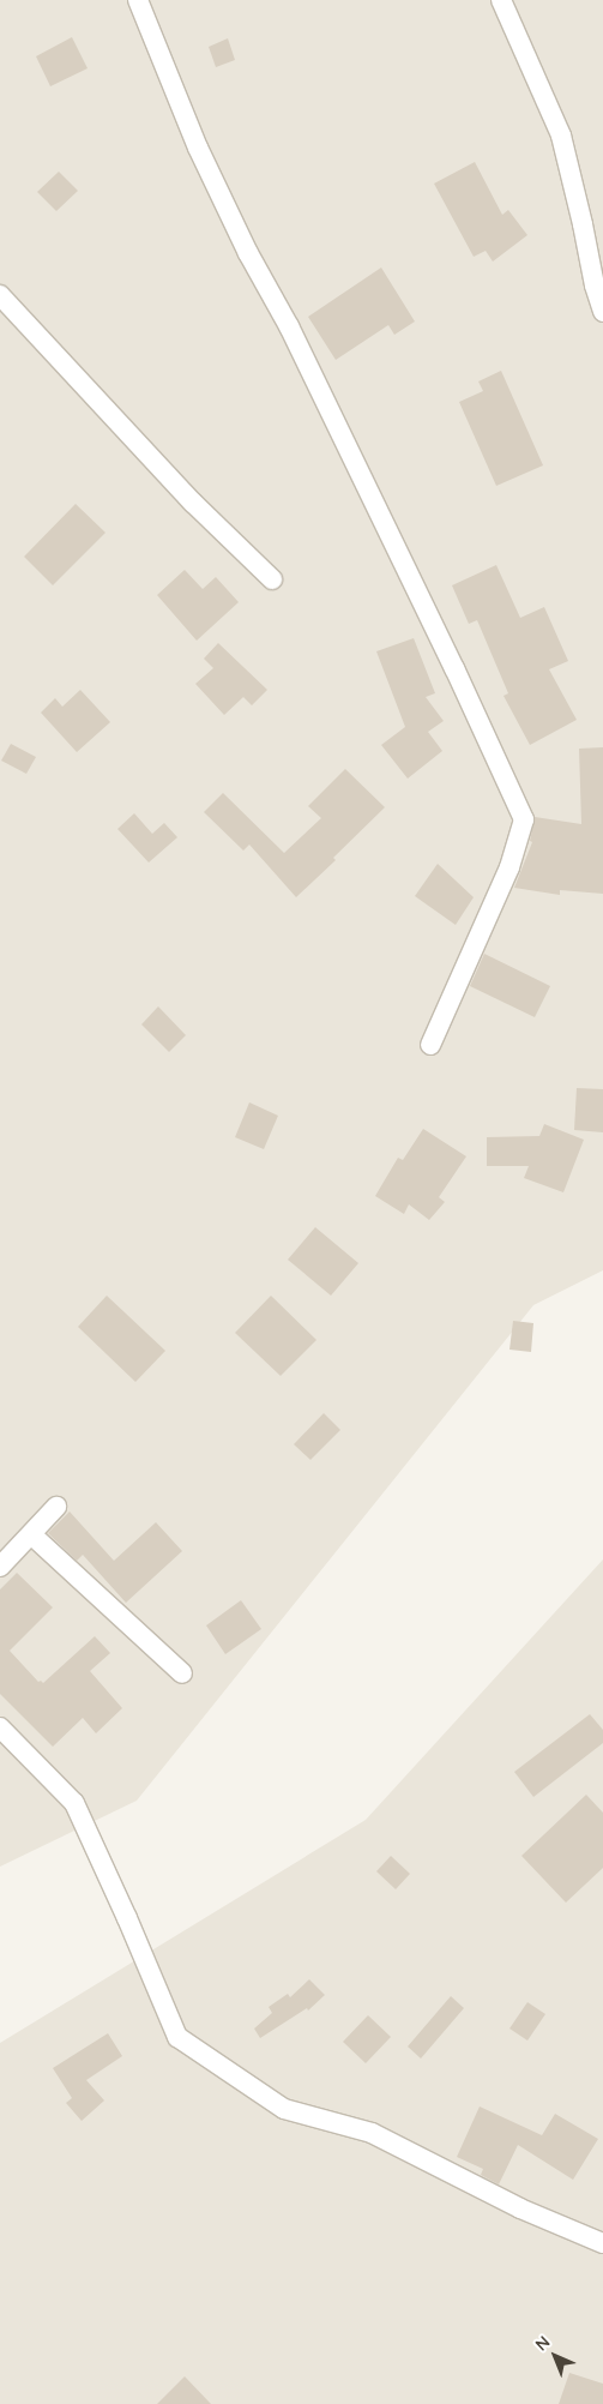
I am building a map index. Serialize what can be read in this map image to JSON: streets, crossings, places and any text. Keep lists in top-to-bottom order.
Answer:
{
  "north": "top left"
}
